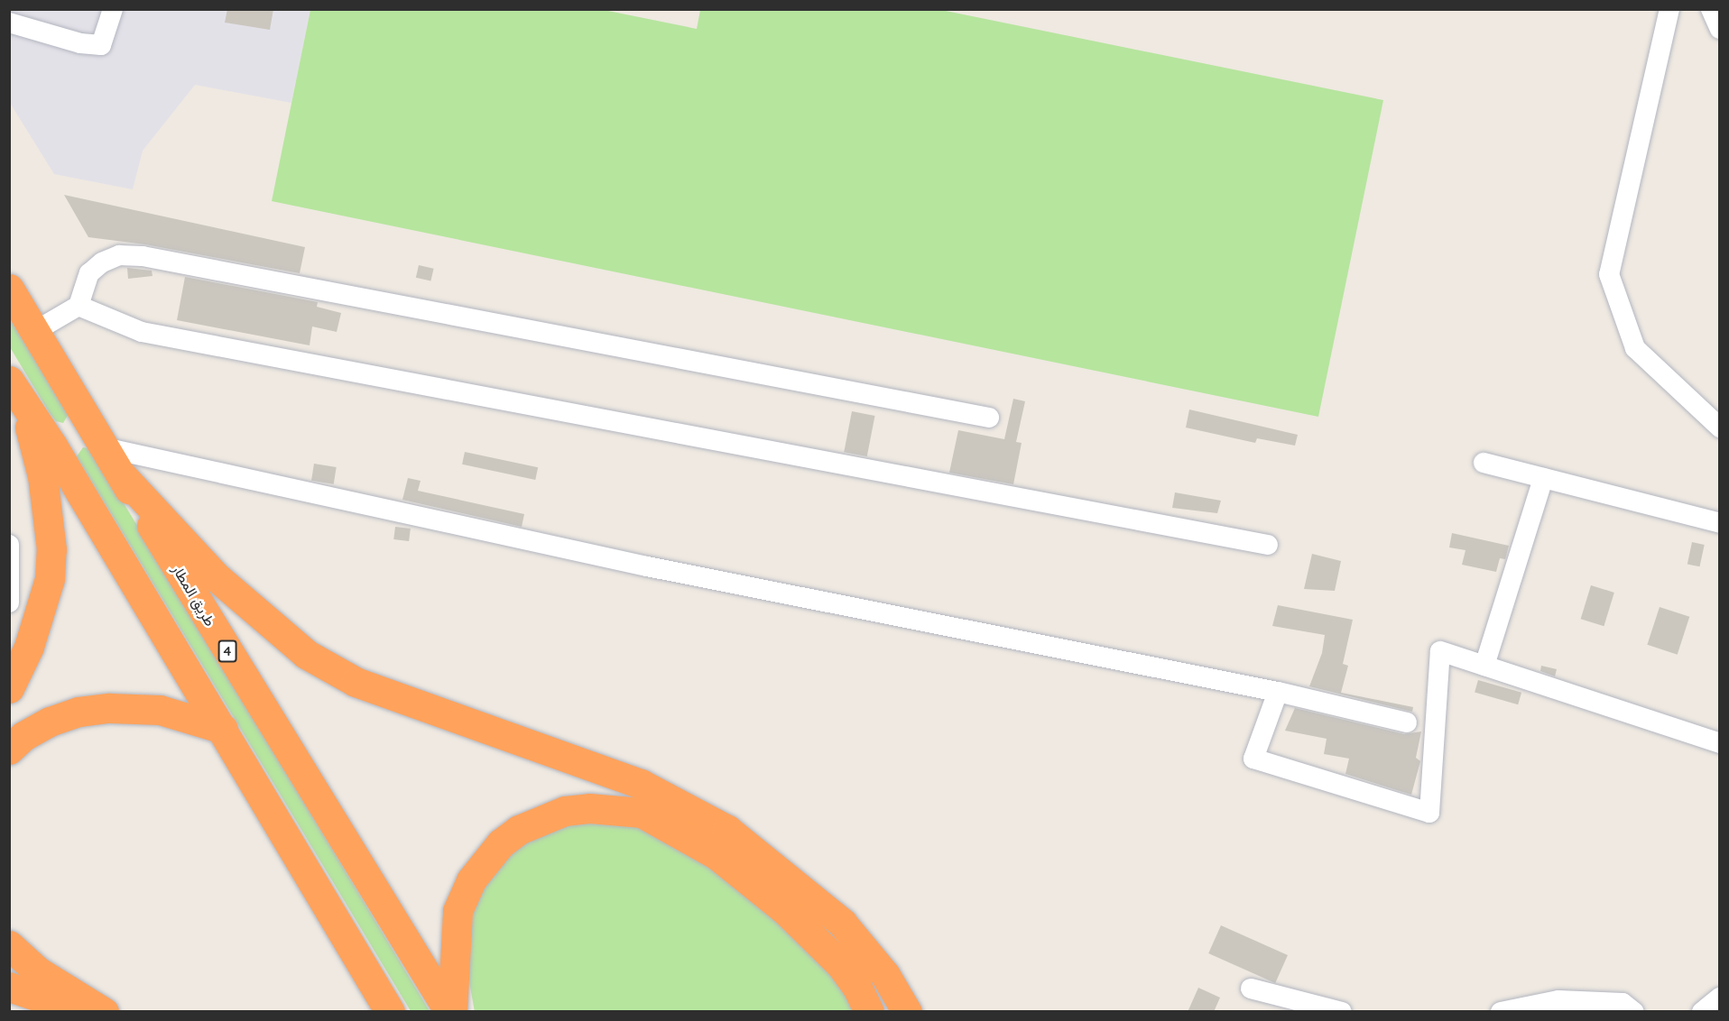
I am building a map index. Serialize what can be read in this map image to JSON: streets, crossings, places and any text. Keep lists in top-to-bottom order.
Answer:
{
  "streets": {
    "highway": ["طريق المطار", "4"]
  }
}
